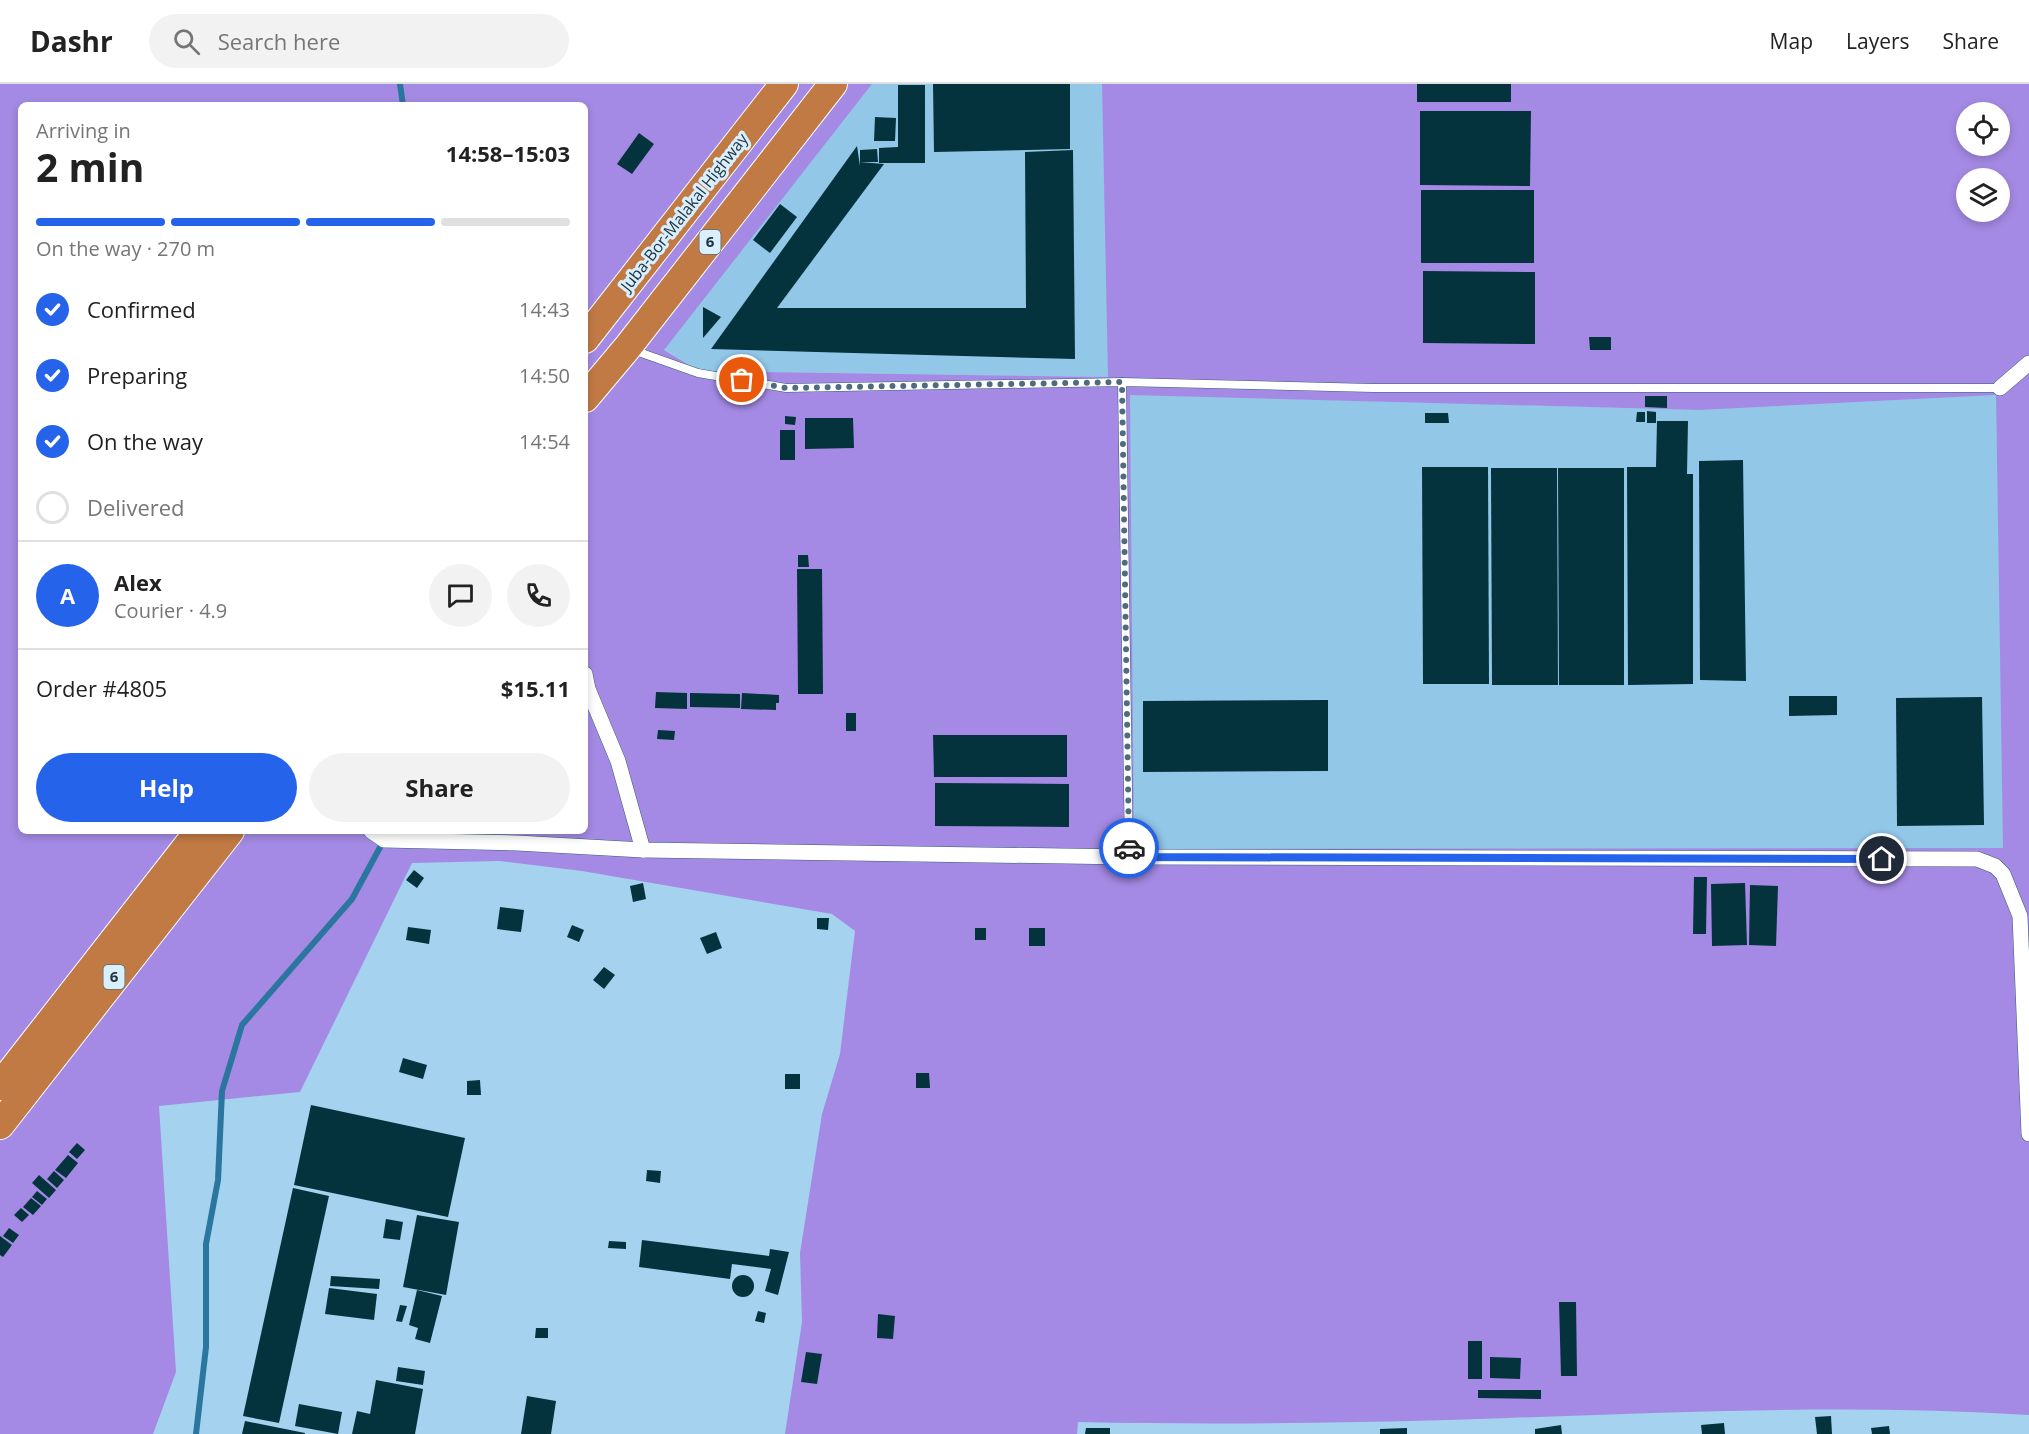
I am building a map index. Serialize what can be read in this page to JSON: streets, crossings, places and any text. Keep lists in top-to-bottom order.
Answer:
{
  "streets": {
    "highway": ["Juba-Bor-Malakal Highway", "6"]
  },
  "page": {
    "header": "Dashr",
    "search": "Search here",
    "nav": ["Map", "Layers", "Share"],
    "heading": ["2 min", "Arriving in", "14:58–15:03"],
    "panel": [
      "Alex",
      "Courier · 4.9",
      "Order #4805",
      "$15.11"
    ],
    "bar": "On the way · 270 m",
    "list": [
      ["Confirmed", "14:43"],
      ["Preparing", "14:50"],
      ["On the way", "14:54"],
      "Delivered"
    ],
    "round": "A",
    "buttons": ["Help", "Share"]
  }
}
